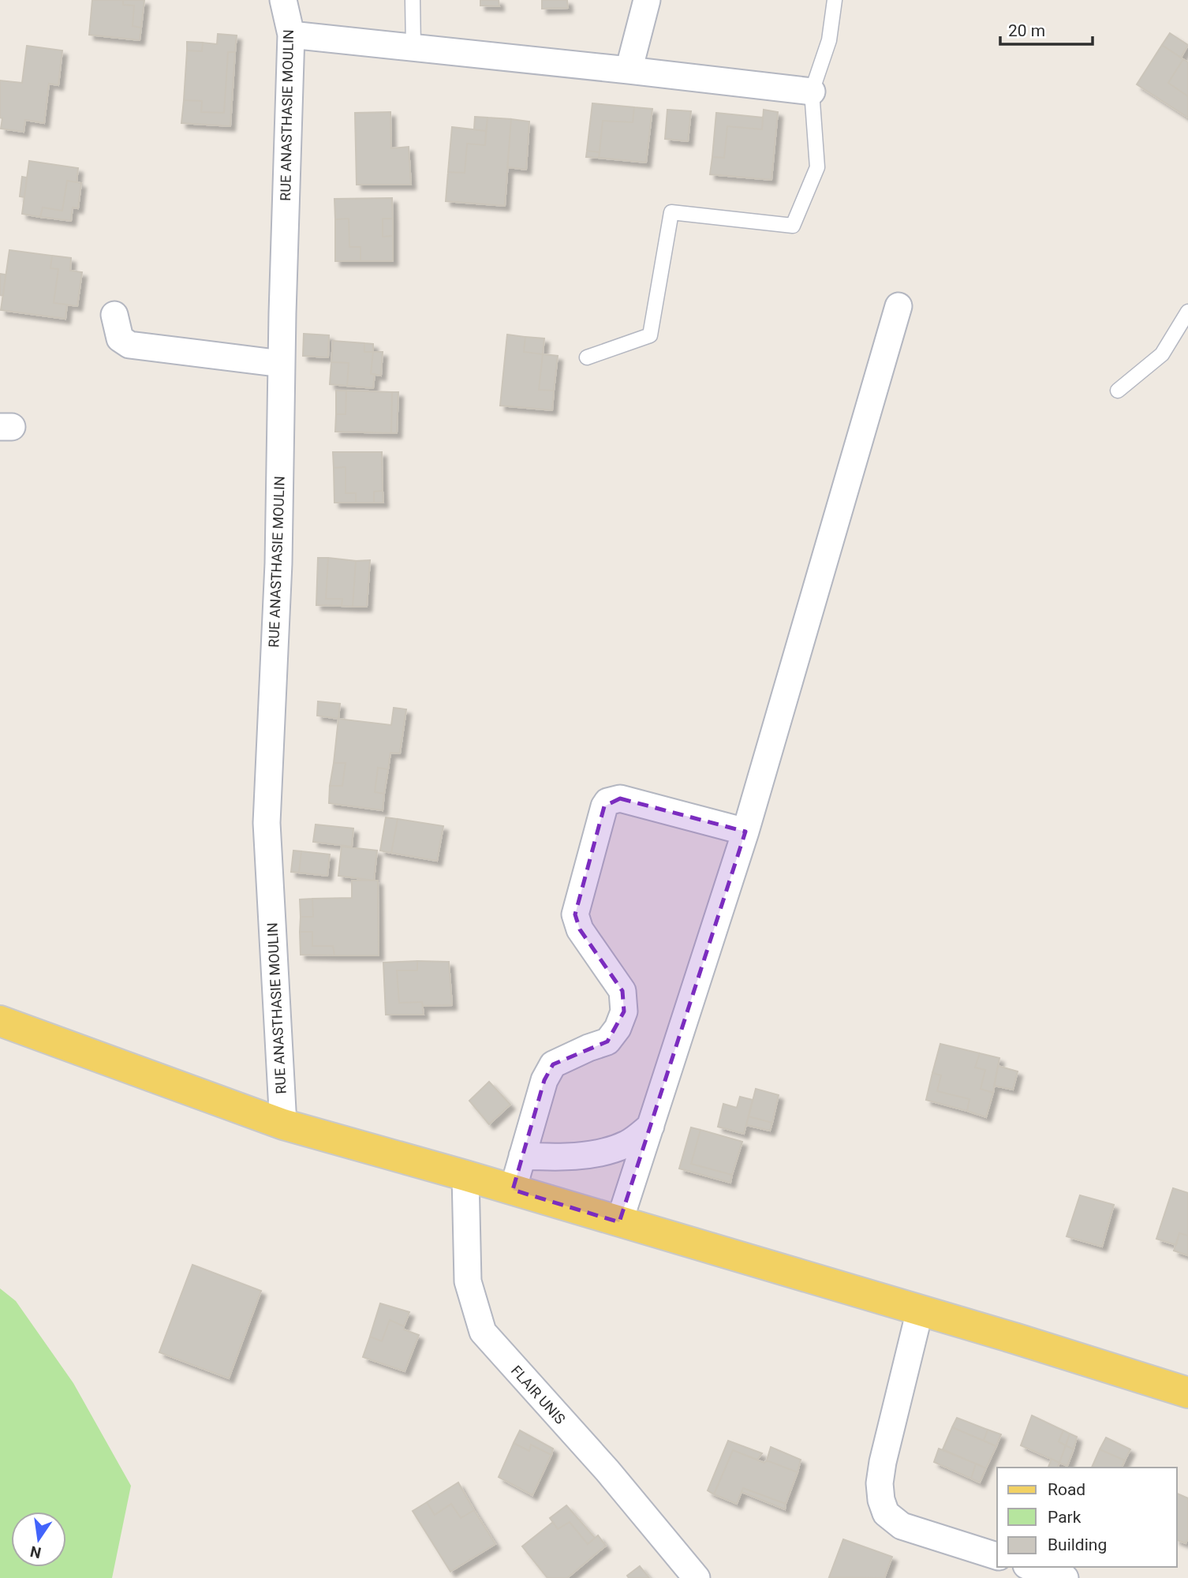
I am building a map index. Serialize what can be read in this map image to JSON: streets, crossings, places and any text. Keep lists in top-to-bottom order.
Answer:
{
  "streets": {
    "street": ["RUE ANASTHASIE MOULIN", "FLAIR UNIS"]
  },
  "legend": ["Road", "Park", "Building"],
  "scale_bar": "20 m",
  "north": "bottom"
}
